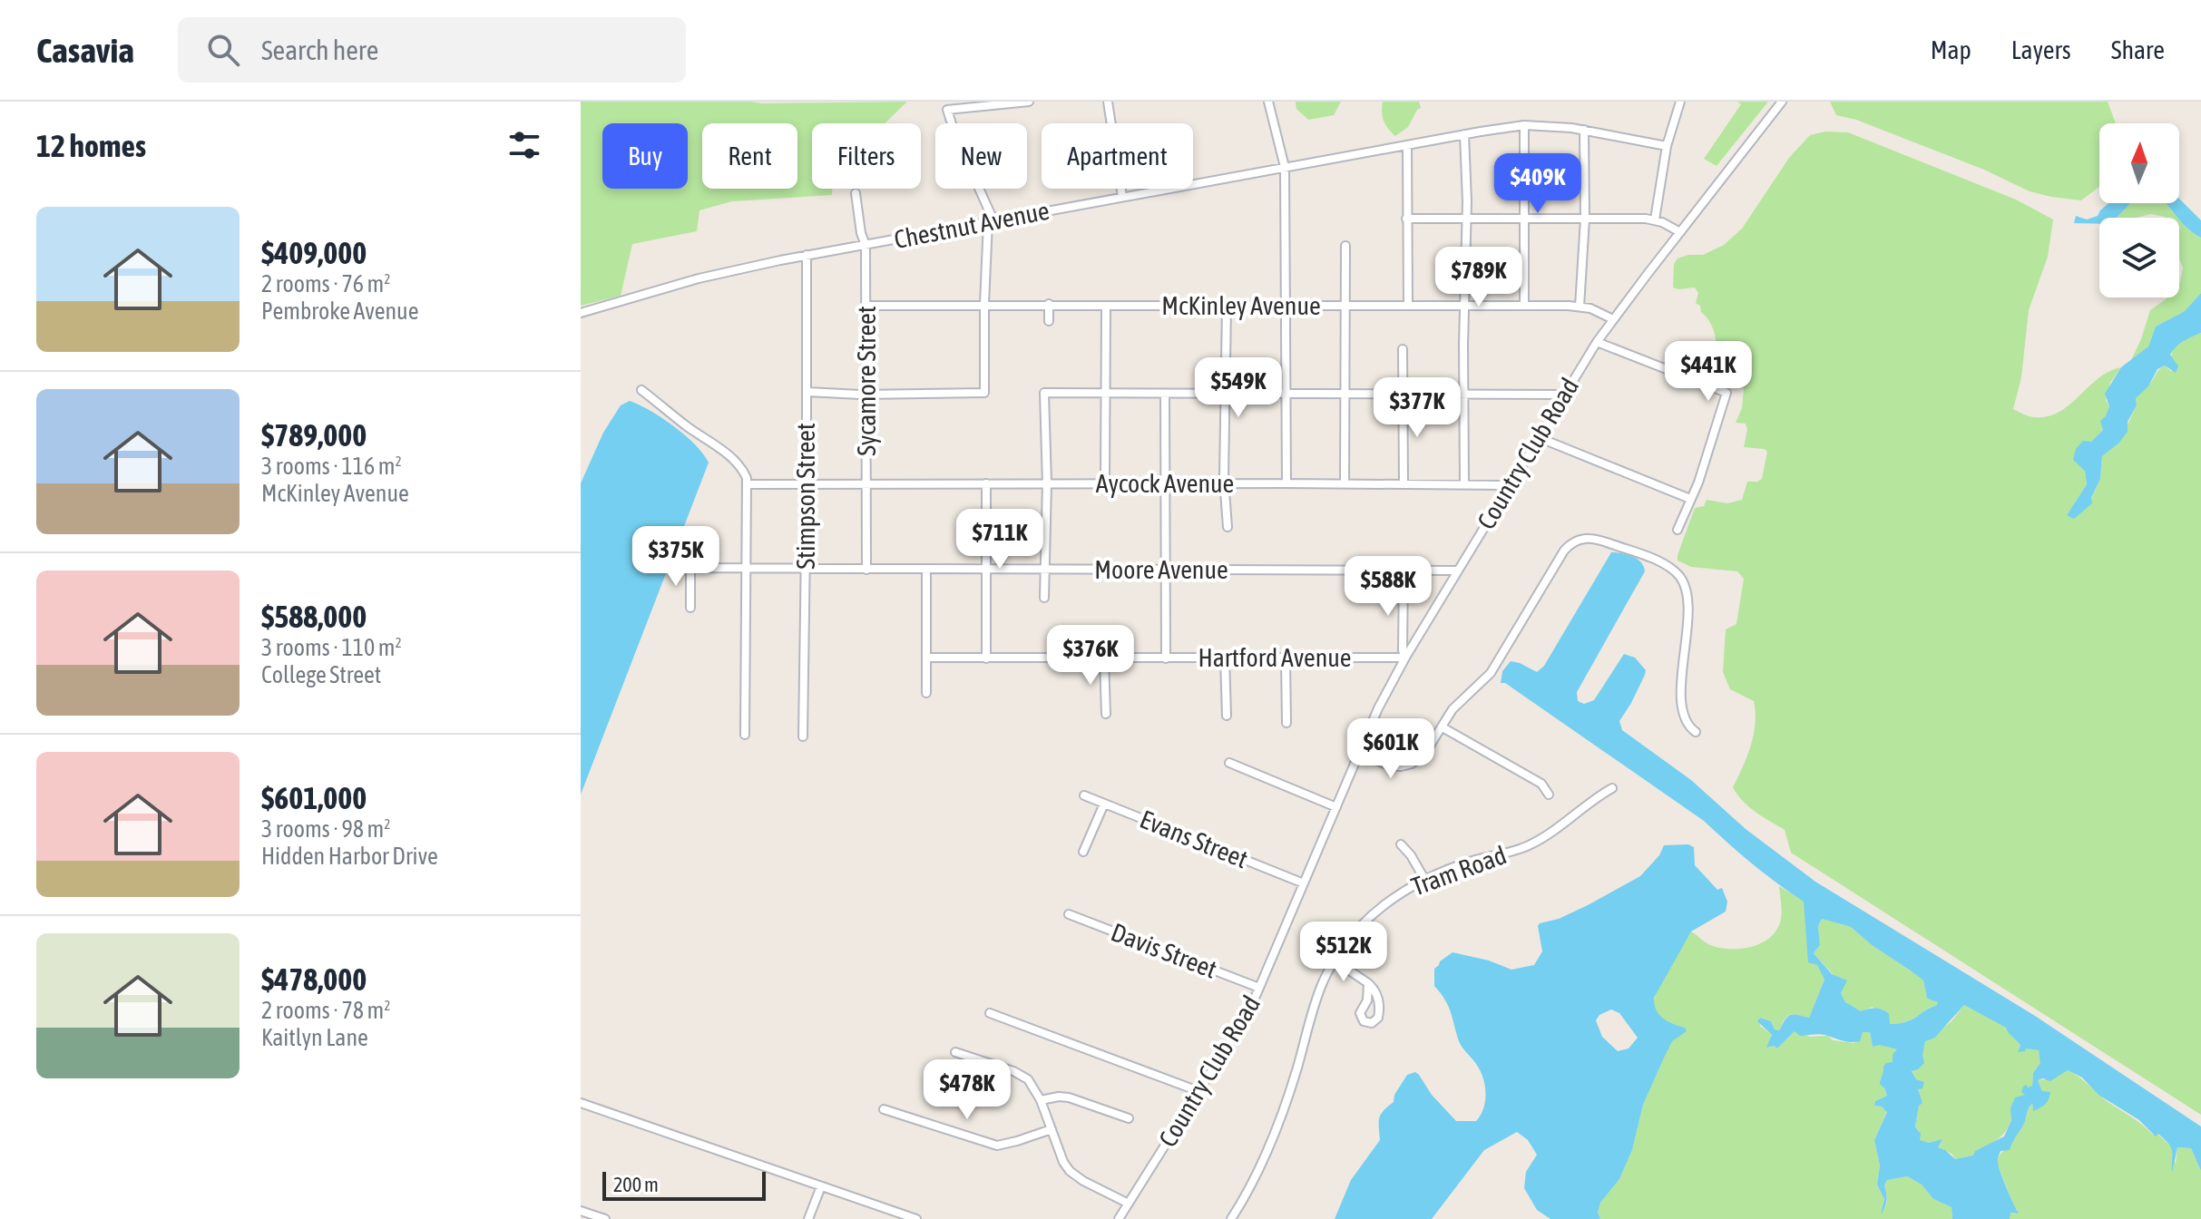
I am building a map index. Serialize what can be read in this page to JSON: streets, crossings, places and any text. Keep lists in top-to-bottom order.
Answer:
{
  "streets": {
    "street": [
      "Chestnut Avenue",
      "McKinley Avenue",
      "Sycamore Street",
      "Country Club Road",
      "Aycock Avenue",
      "Stimpson Street",
      "Moore Avenue",
      "Hartford Avenue",
      "Evans Street",
      "Tram Road",
      "Davis Street"
    ]
  },
  "crossings": [
    ["Chestnut Avenue", "Sycamore Street"],
    ["Chestnut Avenue", "Stimpson Street"],
    ["McKinley Avenue", "Sycamore Street"],
    ["McKinley Avenue", "Country Club Road"],
    ["Sycamore Street", "Aycock Avenue"],
    ["Sycamore Street", "Moore Avenue"],
    ["Country Club Road", "Aycock Avenue"],
    ["Country Club Road", "Moore Avenue"],
    ["Country Club Road", "Hartford Avenue"],
    ["Country Club Road", "Evans Street"],
    ["Country Club Road", "Davis Street"],
    ["Aycock Avenue", "Stimpson Street"],
    ["Stimpson Street", "Moore Avenue"]
  ],
  "scale_bar": "200 m",
  "north": "top",
  "page": {
    "header": "Casavia",
    "search": "Search here",
    "nav": ["Map", "Layers", "Share"],
    "heading": "12 homes",
    "chip": [
      "Buy",
      "Rent",
      "Filters",
      "New",
      "Apartment"
    ],
    "price": [
      "$409K",
      "$789K",
      "$441K",
      "$549K",
      "$377K",
      "$711K",
      "$375K",
      "$588K",
      "$376K",
      "$601K",
      "$512K",
      "$478K"
    ],
    "list": [
      {
        "name": "$409,000",
        "note": "2 rooms · 76 m² · Pembroke Avenue"
      },
      {
        "name": "$789,000",
        "note": "3 rooms · 116 m² · McKinley Avenue"
      },
      {
        "name": "$588,000",
        "note": "3 rooms · 110 m² · College Street"
      },
      {
        "name": "$601,000",
        "note": "3 rooms · 98 m² · Hidden Harbor Drive"
      },
      {
        "name": "$478,000",
        "note": "2 rooms · 78 m² · Kaitlyn Lane"
      }
    ],
    "scale": "200 m"
  }
}
